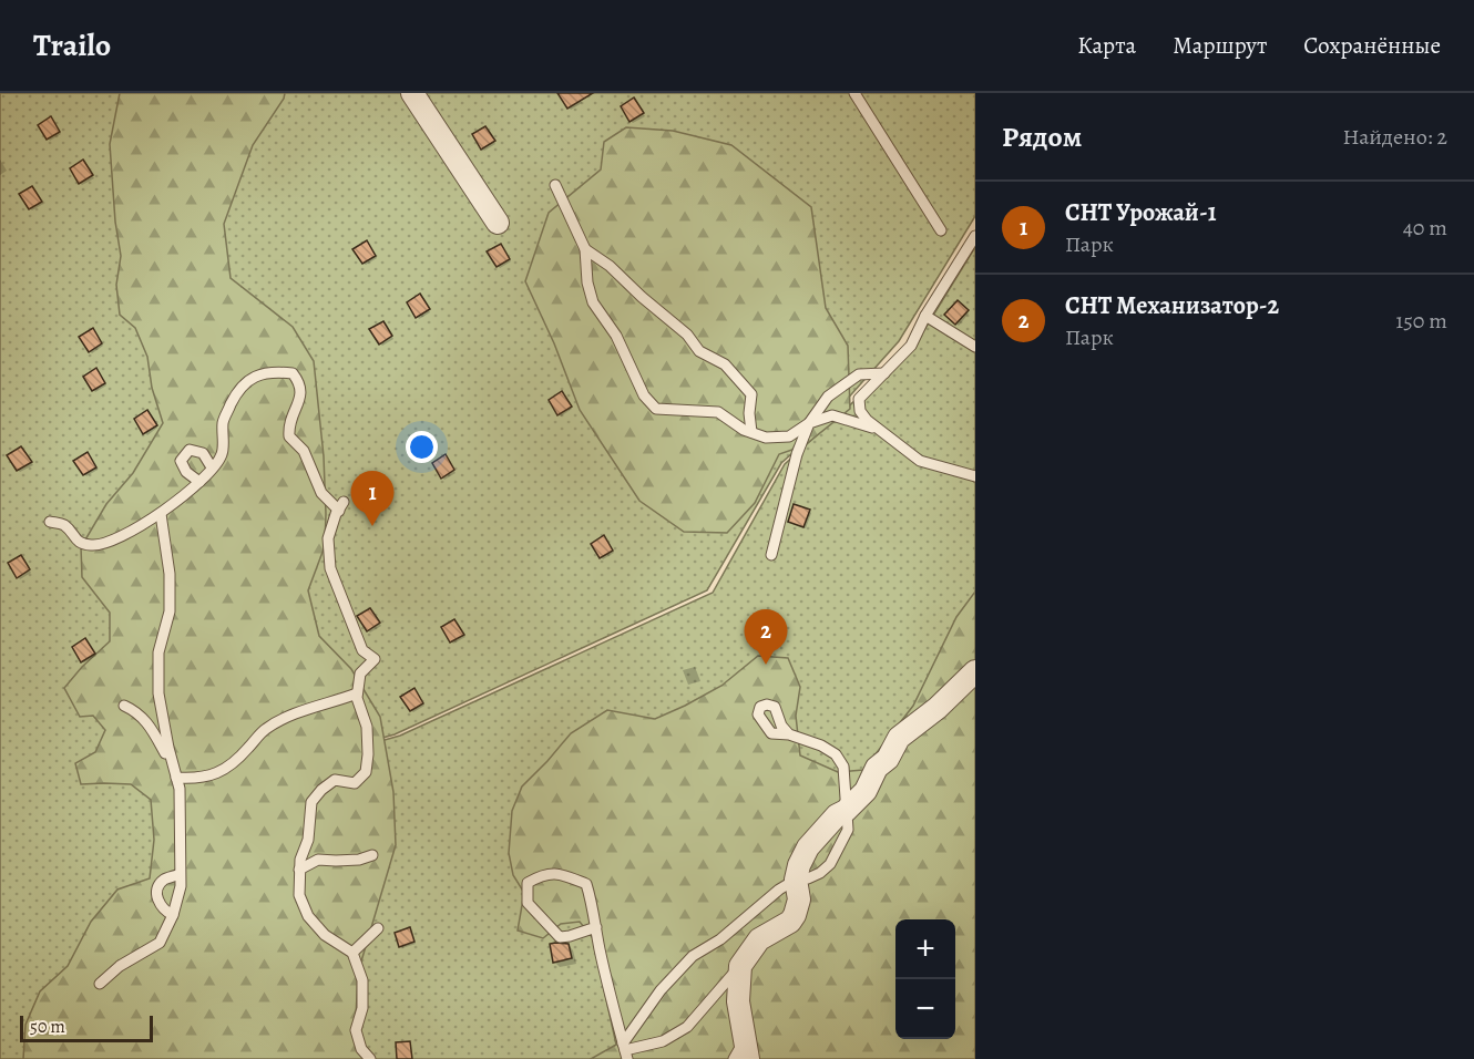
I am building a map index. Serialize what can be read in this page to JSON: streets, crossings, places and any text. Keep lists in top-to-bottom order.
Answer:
{
  "scale_bar": "50 m",
  "page": {
    "header": "Trailo",
    "nav": ["Карта", "Маршрут", "Сохранённые"],
    "heading": ["Рядом", "Найдено: 2"],
    "list": [
      {
        "mark": "1",
        "name": "СНТ Урожай-1",
        "note": "Парк",
        "value": "40 m"
      },
      {
        "mark": "2",
        "name": "СНТ Механизатор-2",
        "note": "Парк",
        "value": "150 m"
      }
    ],
    "pins": ["1", "2"],
    "map_buttons": ["+", "−"],
    "scale": "50 m"
  }
}
